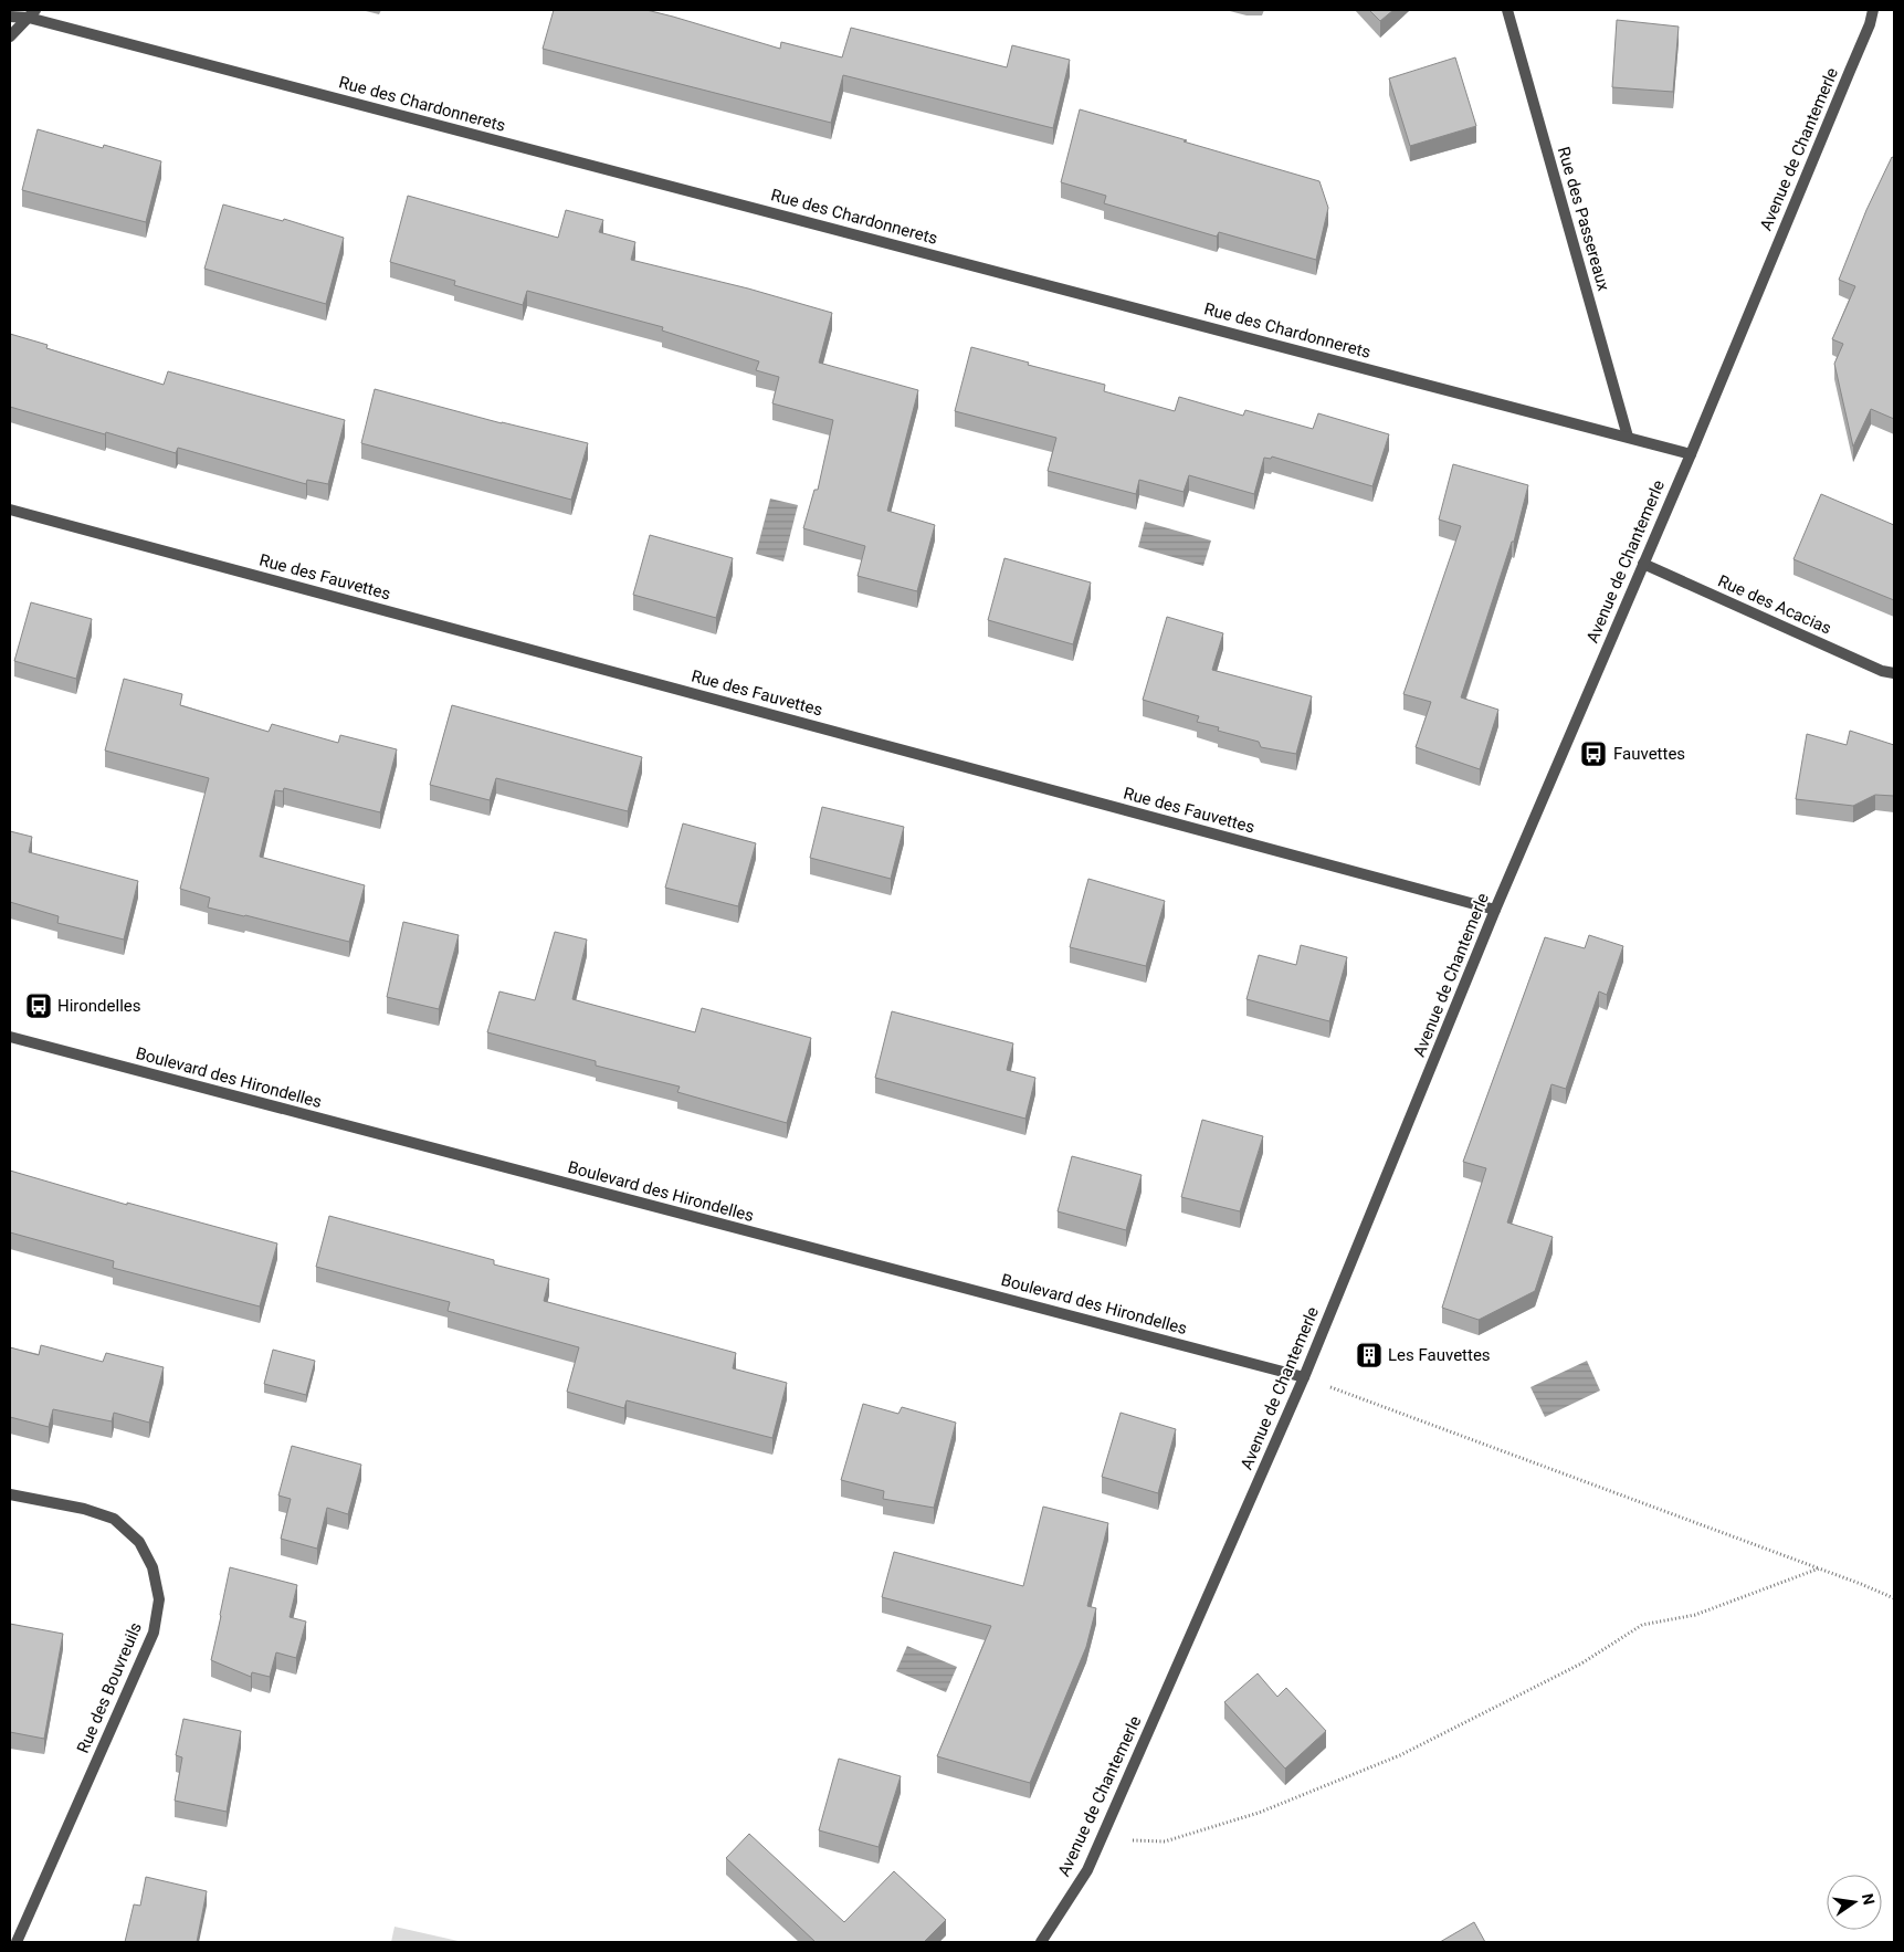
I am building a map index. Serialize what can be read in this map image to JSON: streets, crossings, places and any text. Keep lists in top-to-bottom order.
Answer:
{
  "streets": {
    "street": [
      "Rue des Chardonnerets",
      "Avenue de Chantemerle",
      "Rue des Passereaux",
      "Rue des Fauvettes",
      "Rue des Acacias",
      "Boulevard des Hirondelles",
      "Rue des Bouvreuils"
    ]
  },
  "crossings": [
    ["Rue des Chardonnerets", "Avenue de Chantemerle"],
    ["Rue des Chardonnerets", "Rue des Passereaux"],
    ["Avenue de Chantemerle", "Rue des Fauvettes"],
    ["Avenue de Chantemerle", "Rue des Acacias"],
    ["Avenue de Chantemerle", "Boulevard des Hirondelles"]
  ],
  "places": {
    "bus stop": ["Fauvettes", "Hirondelles"],
    "building": ["Les Fauvettes"]
  },
  "north": "right"
}
